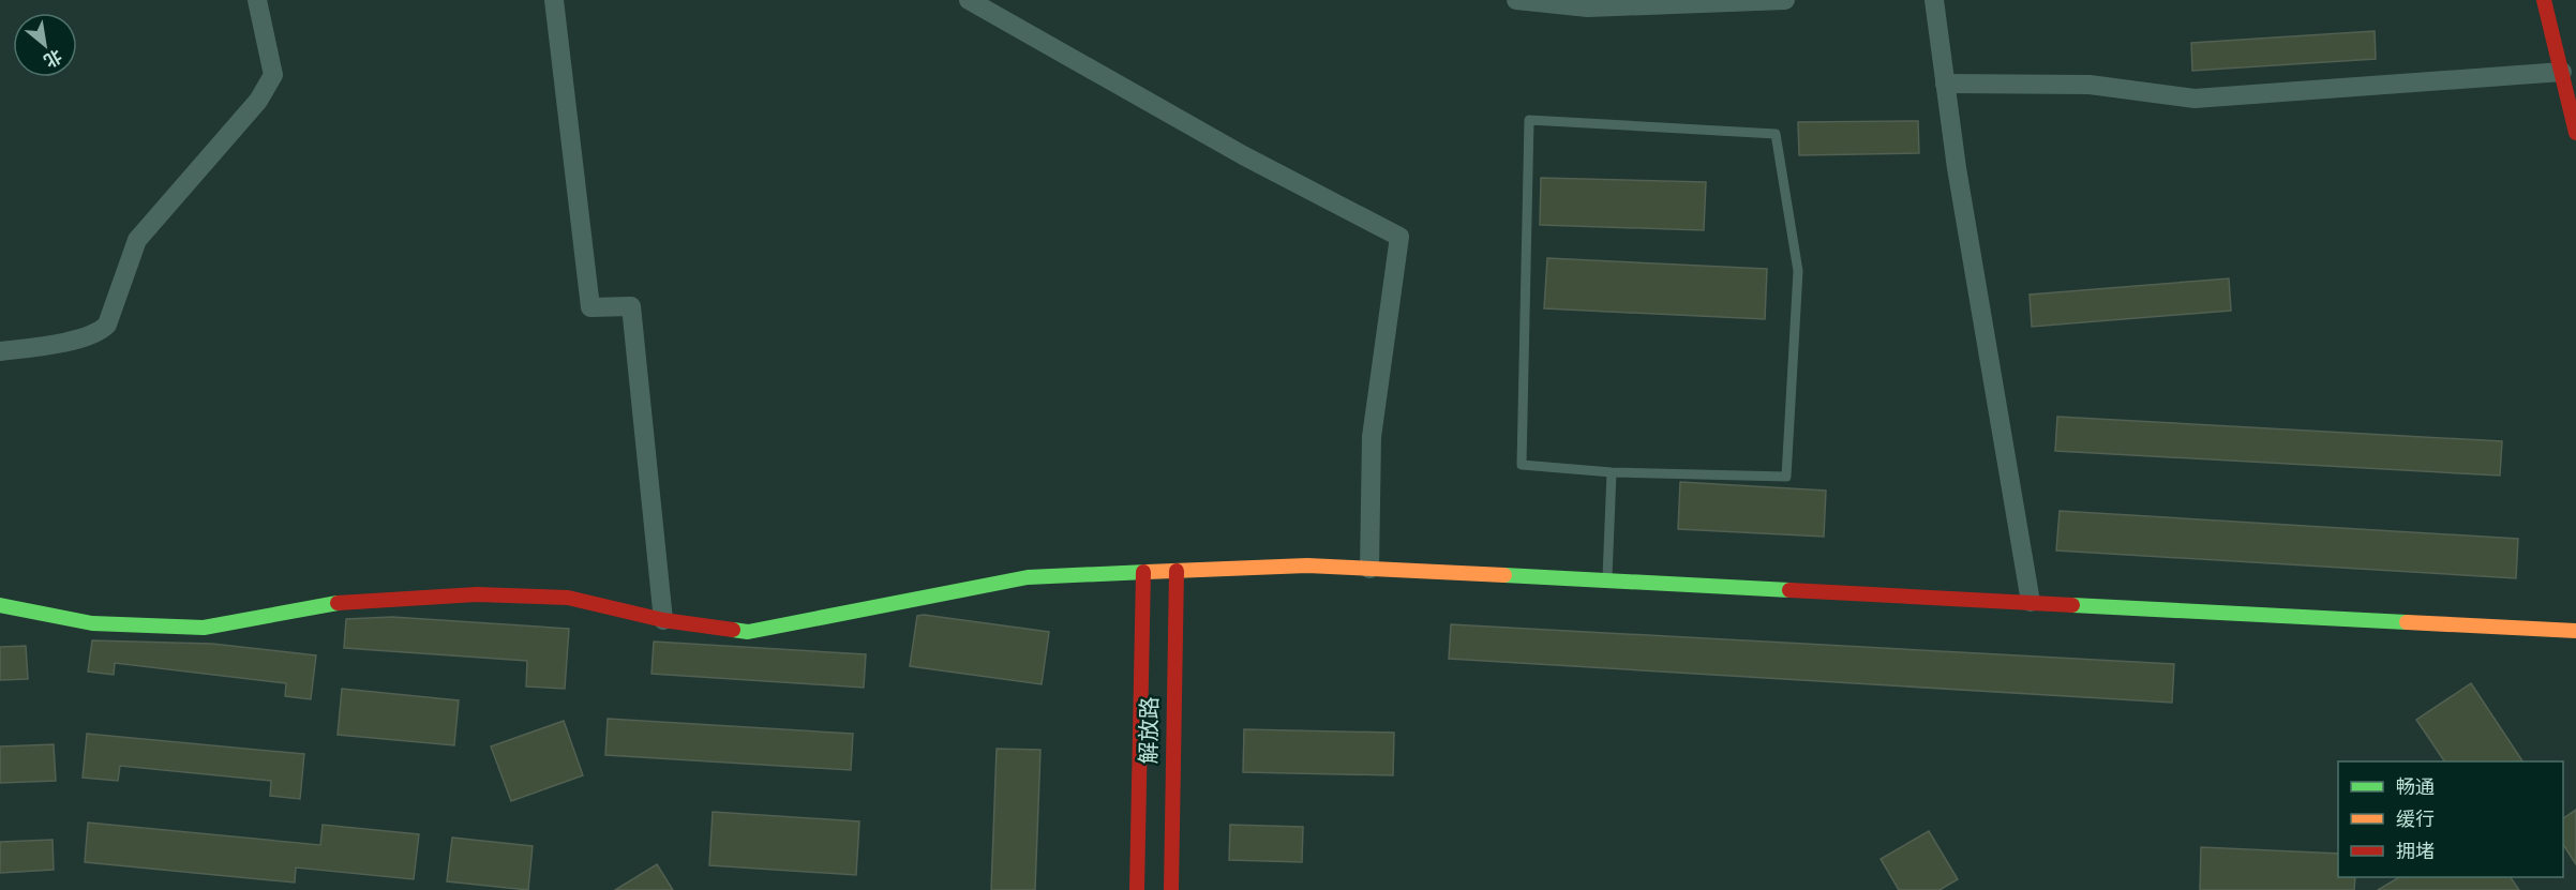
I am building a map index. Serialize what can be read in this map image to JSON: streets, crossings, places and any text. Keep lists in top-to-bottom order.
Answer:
{
  "streets": {
    "street": ["解放路"]
  },
  "legend": ["畅通", "缓行", "拥堵"],
  "north": "bottom right"
}
